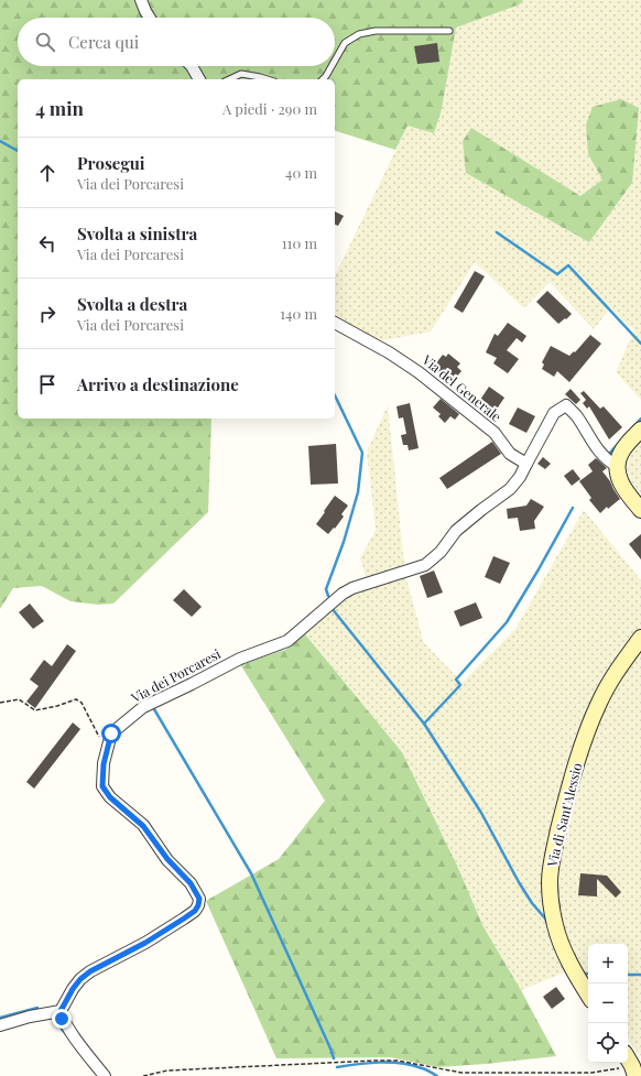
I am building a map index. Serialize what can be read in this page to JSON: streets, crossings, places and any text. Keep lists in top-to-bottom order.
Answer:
{
  "streets": {
    "street": ["Via del Generale", "Via dei Porcaresi", "Via di Sant'Alessio"]
  },
  "crossings": [
    ["Via del Generale", "Via dei Porcaresi"]
  ],
  "page": {
    "search": "Cerca qui",
    "heading": ["4 min", "A piedi · 290 m"],
    "list": [
      ["Prosegui", "Via dei Porcaresi", "40 m"],
      ["Svolta a sinistra", "Via dei Porcaresi", "110 m"],
      ["Svolta a destra", "Via dei Porcaresi", "140 m"],
      "Arrivo a destinazione"
    ],
    "map_buttons": ["+", "−"]
  }
}
